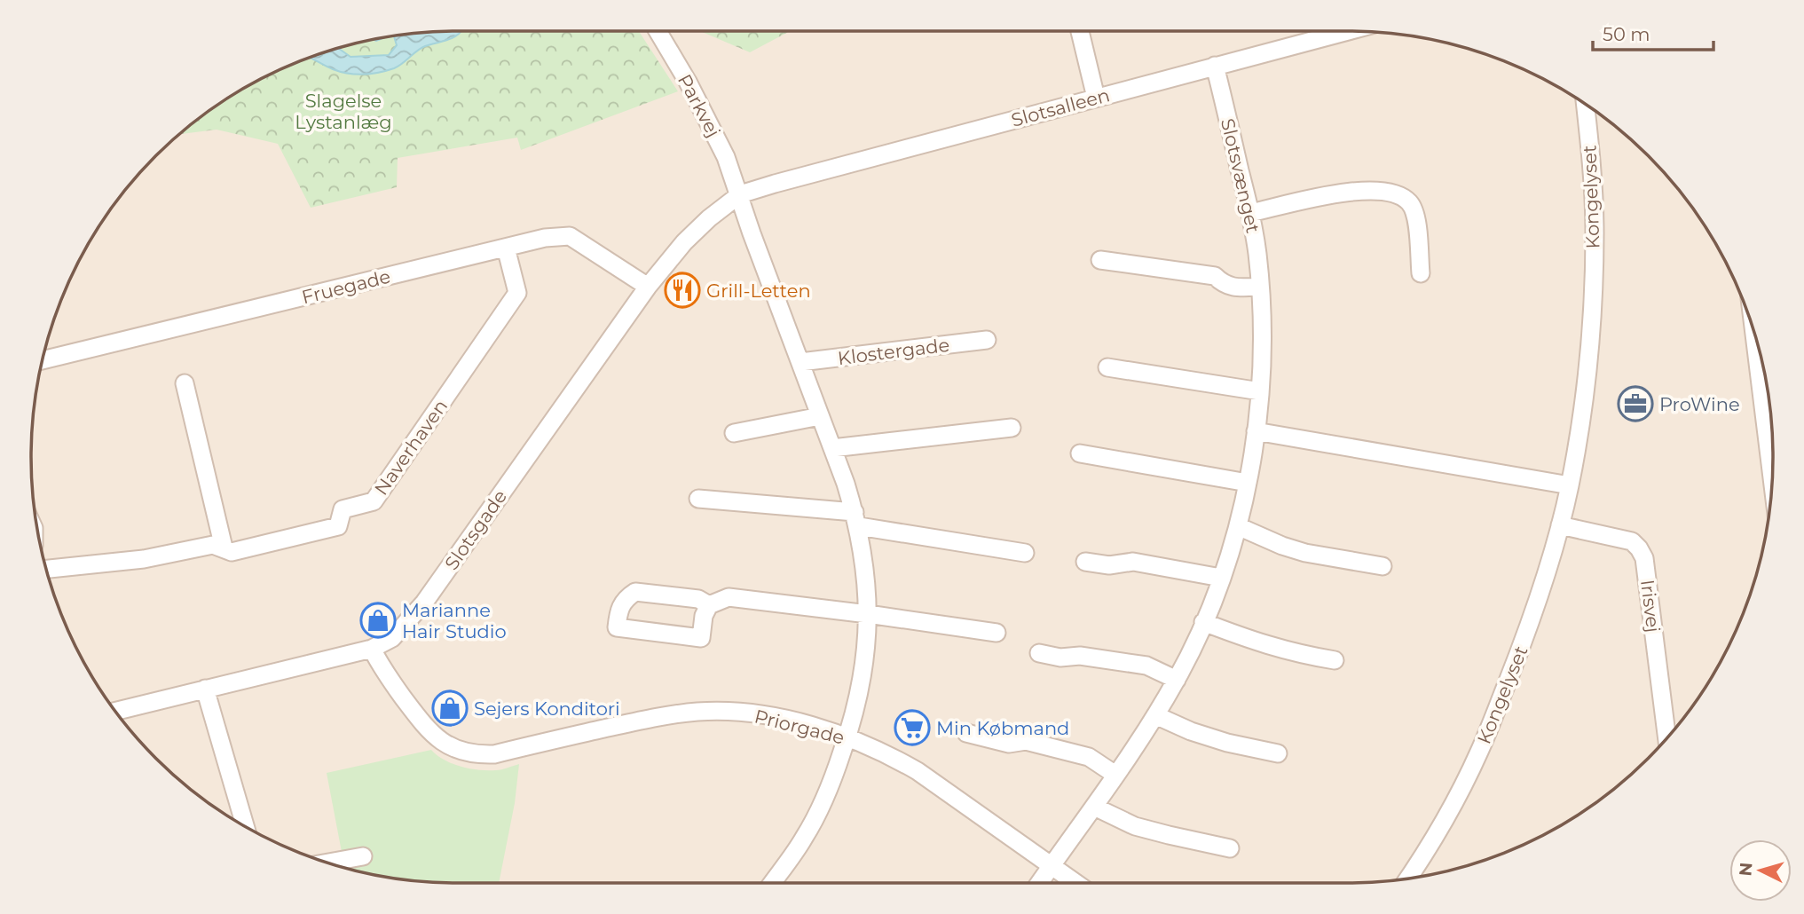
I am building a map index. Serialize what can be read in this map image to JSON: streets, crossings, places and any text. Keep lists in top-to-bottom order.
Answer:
{
  "streets": {
    "street": [
      "Parkvej",
      "Slotsalleen",
      "Slotsvænget",
      "Kongelyset",
      "Fruegade",
      "Klostergade",
      "Naverhaven",
      "Slotsgade",
      "Irisvej",
      "Priorgade"
    ]
  },
  "crossings": [
    ["Parkvej", "Slotsalleen"],
    ["Parkvej", "Slotsgade"],
    ["Slotsalleen", "Slotsvænget"],
    ["Slotsalleen", "Slotsgade"],
    ["Slotsvænget", "Priorgade"],
    ["Kongelyset", "Irisvej"],
    ["Fruegade", "Naverhaven"],
    ["Fruegade", "Slotsgade"],
    ["Slotsgade", "Priorgade"]
  ],
  "parks": ["Slagelse Lystanlæg"],
  "places": {
    "restaurant": ["Grill-Letten"],
    "office": ["ProWine"],
    "shop": ["Marianne Hair Studio", "Sejers Konditori"],
    "supermarket": ["Min Købmand"]
  },
  "scale_bar": "50 m",
  "north": "left"
}
